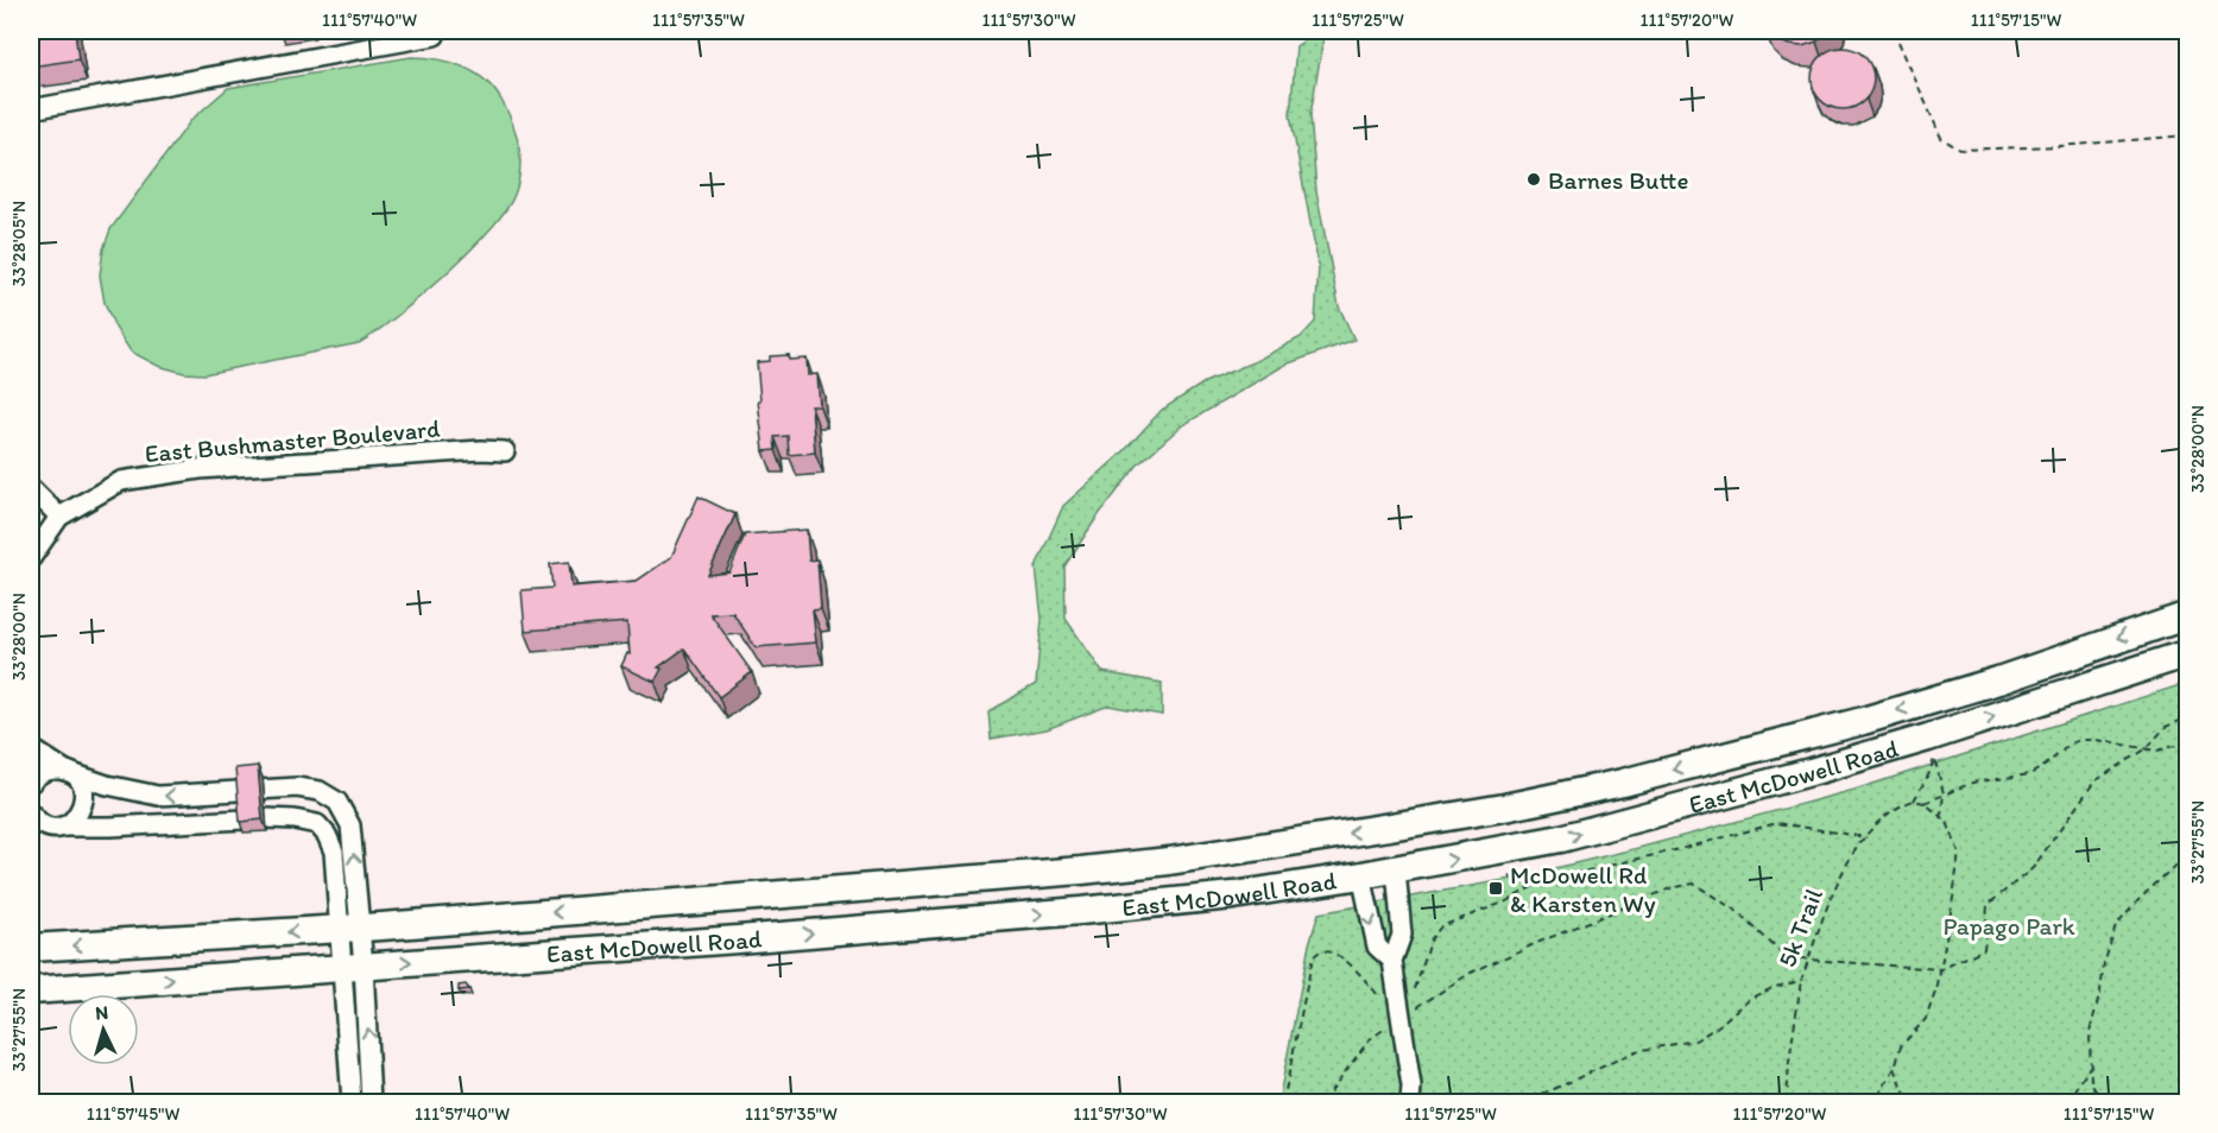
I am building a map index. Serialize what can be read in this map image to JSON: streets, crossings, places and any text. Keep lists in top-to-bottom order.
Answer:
{
  "streets": {
    "main road": ["East McDowell Road"],
    "street": ["East Bushmaster Boulevard"],
    "path": ["5k Trail"]
  },
  "parks": ["Papago Park"],
  "places": {
    "other": ["Barnes Butte"],
    "transit": ["McDowell Rd & Karsten Wy"]
  },
  "north": "top",
  "coordinates": [
    "111°57'40\"W",
    "111°57'35\"W",
    "111°57'30\"W",
    "111°57'25\"W",
    "111°57'20\"W",
    "111°57'15\"W",
    "33°28'05\"N",
    "33°28'00\"N",
    "33°27'55\"N",
    "111°57'45\"W"
  ]
}
